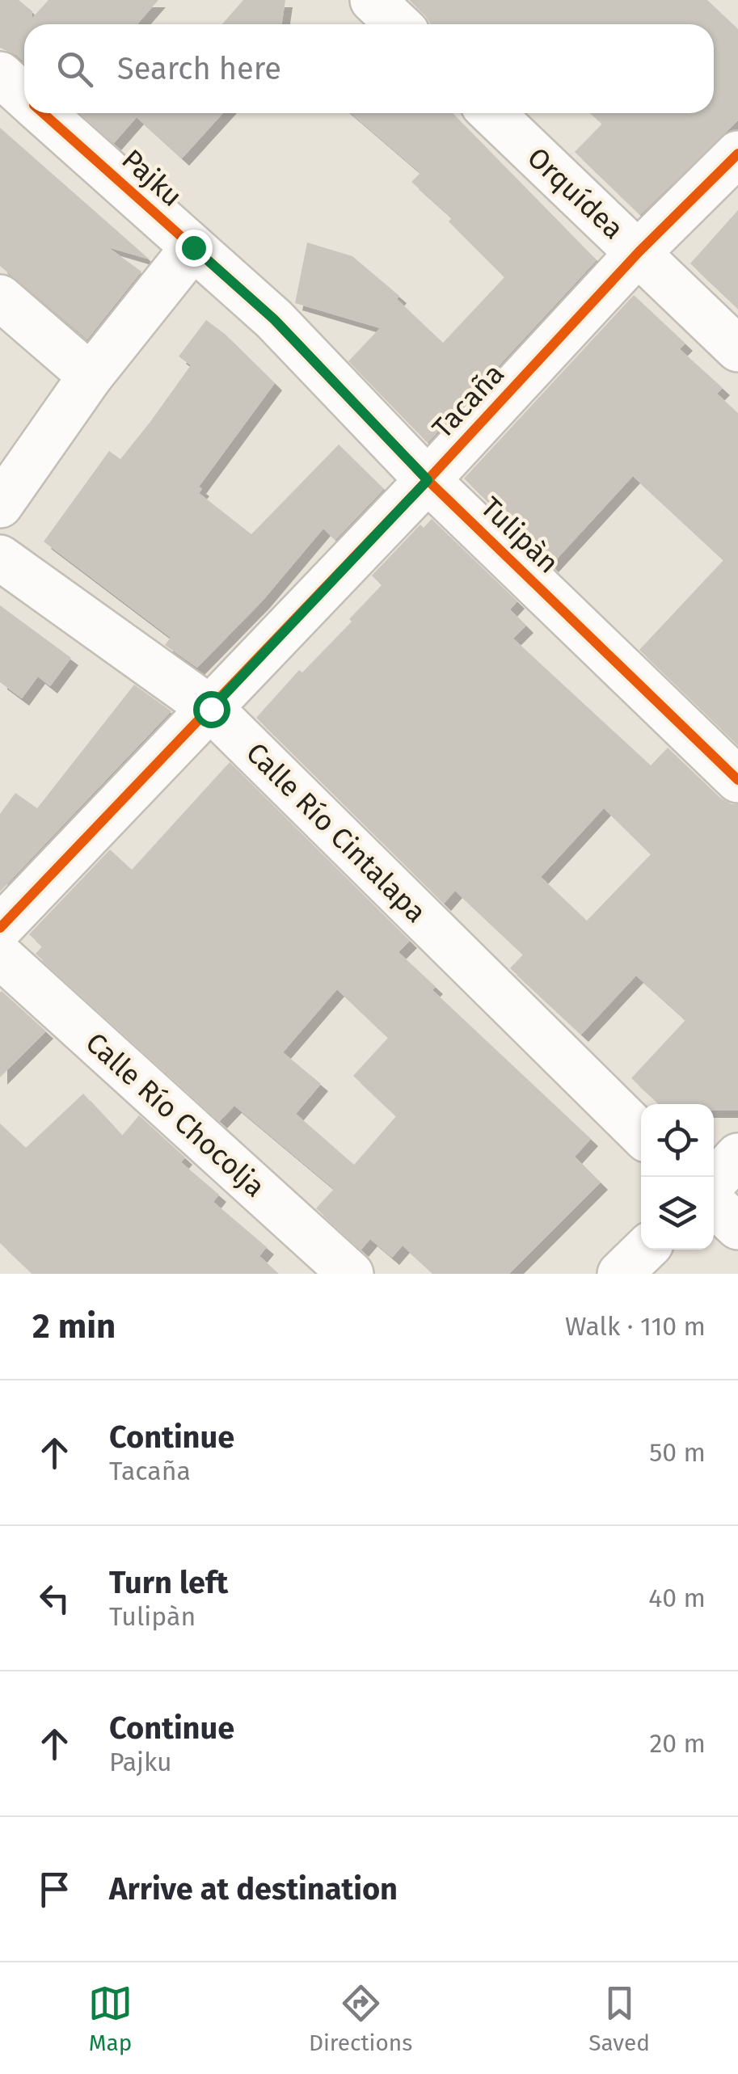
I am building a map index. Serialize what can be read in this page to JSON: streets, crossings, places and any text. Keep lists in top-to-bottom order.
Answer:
{
  "streets": {
    "street": [
      "Pajku",
      "Orquídea",
      "Tacaña",
      "Tulipàn",
      "Calle Río Cintalapa",
      "Calle Río Chocolja"
    ]
  },
  "crossings": [
    ["Pajku", "Tulipàn"],
    ["Orquídea", "Tacaña"],
    ["Tacaña", "Tulipàn"],
    ["Tacaña", "Calle Río Cintalapa"]
  ],
  "page": {
    "search": "Search here",
    "heading": ["2 min", "Walk · 110 m"],
    "list": [
      ["Continue", "Tacaña", "50 m"],
      ["Turn left", "Tulipàn", "40 m"],
      ["Continue", "Pajku", "20 m"],
      "Arrive at destination"
    ],
    "nav": ["Map", "Directions", "Saved"]
  }
}
